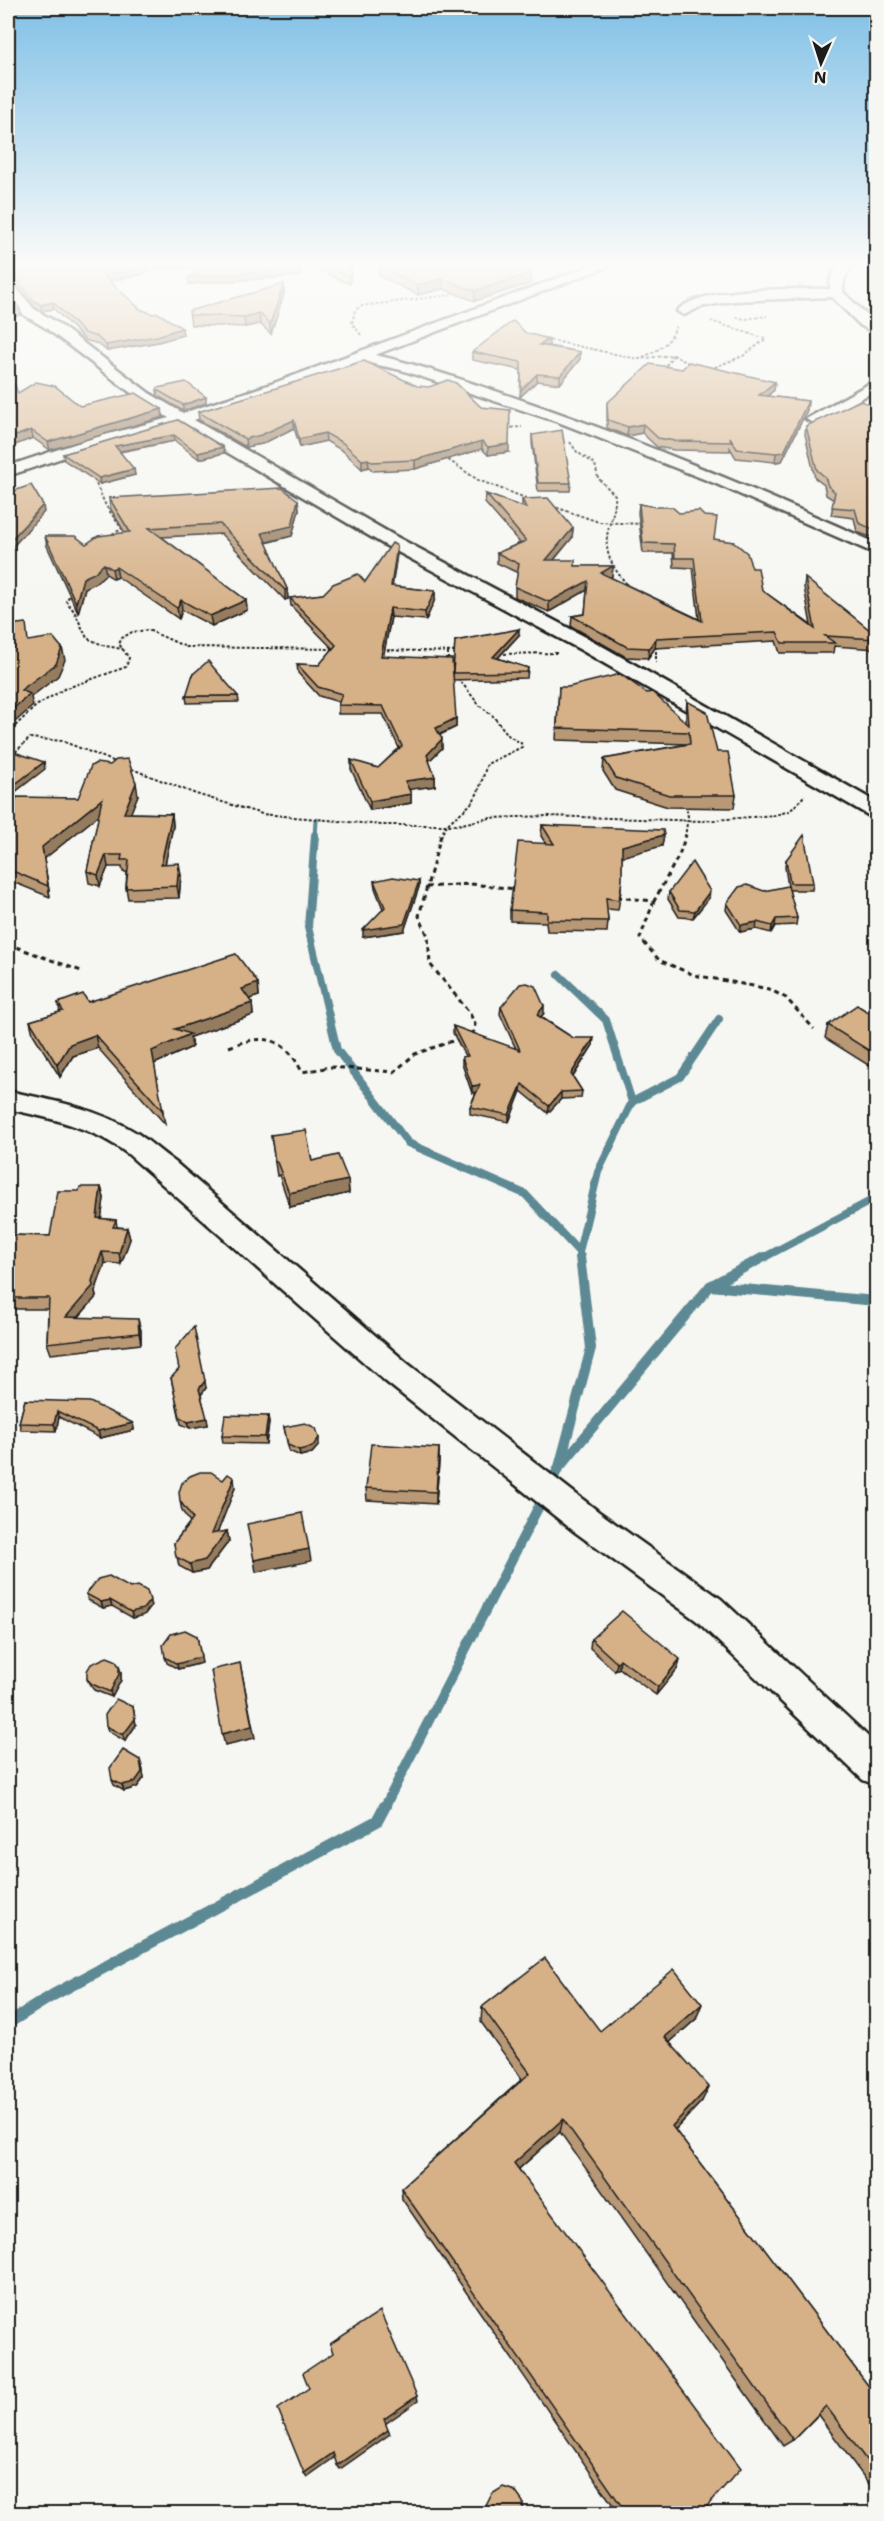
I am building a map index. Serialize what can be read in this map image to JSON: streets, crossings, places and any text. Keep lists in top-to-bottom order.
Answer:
{
  "north": "bottom"
}
